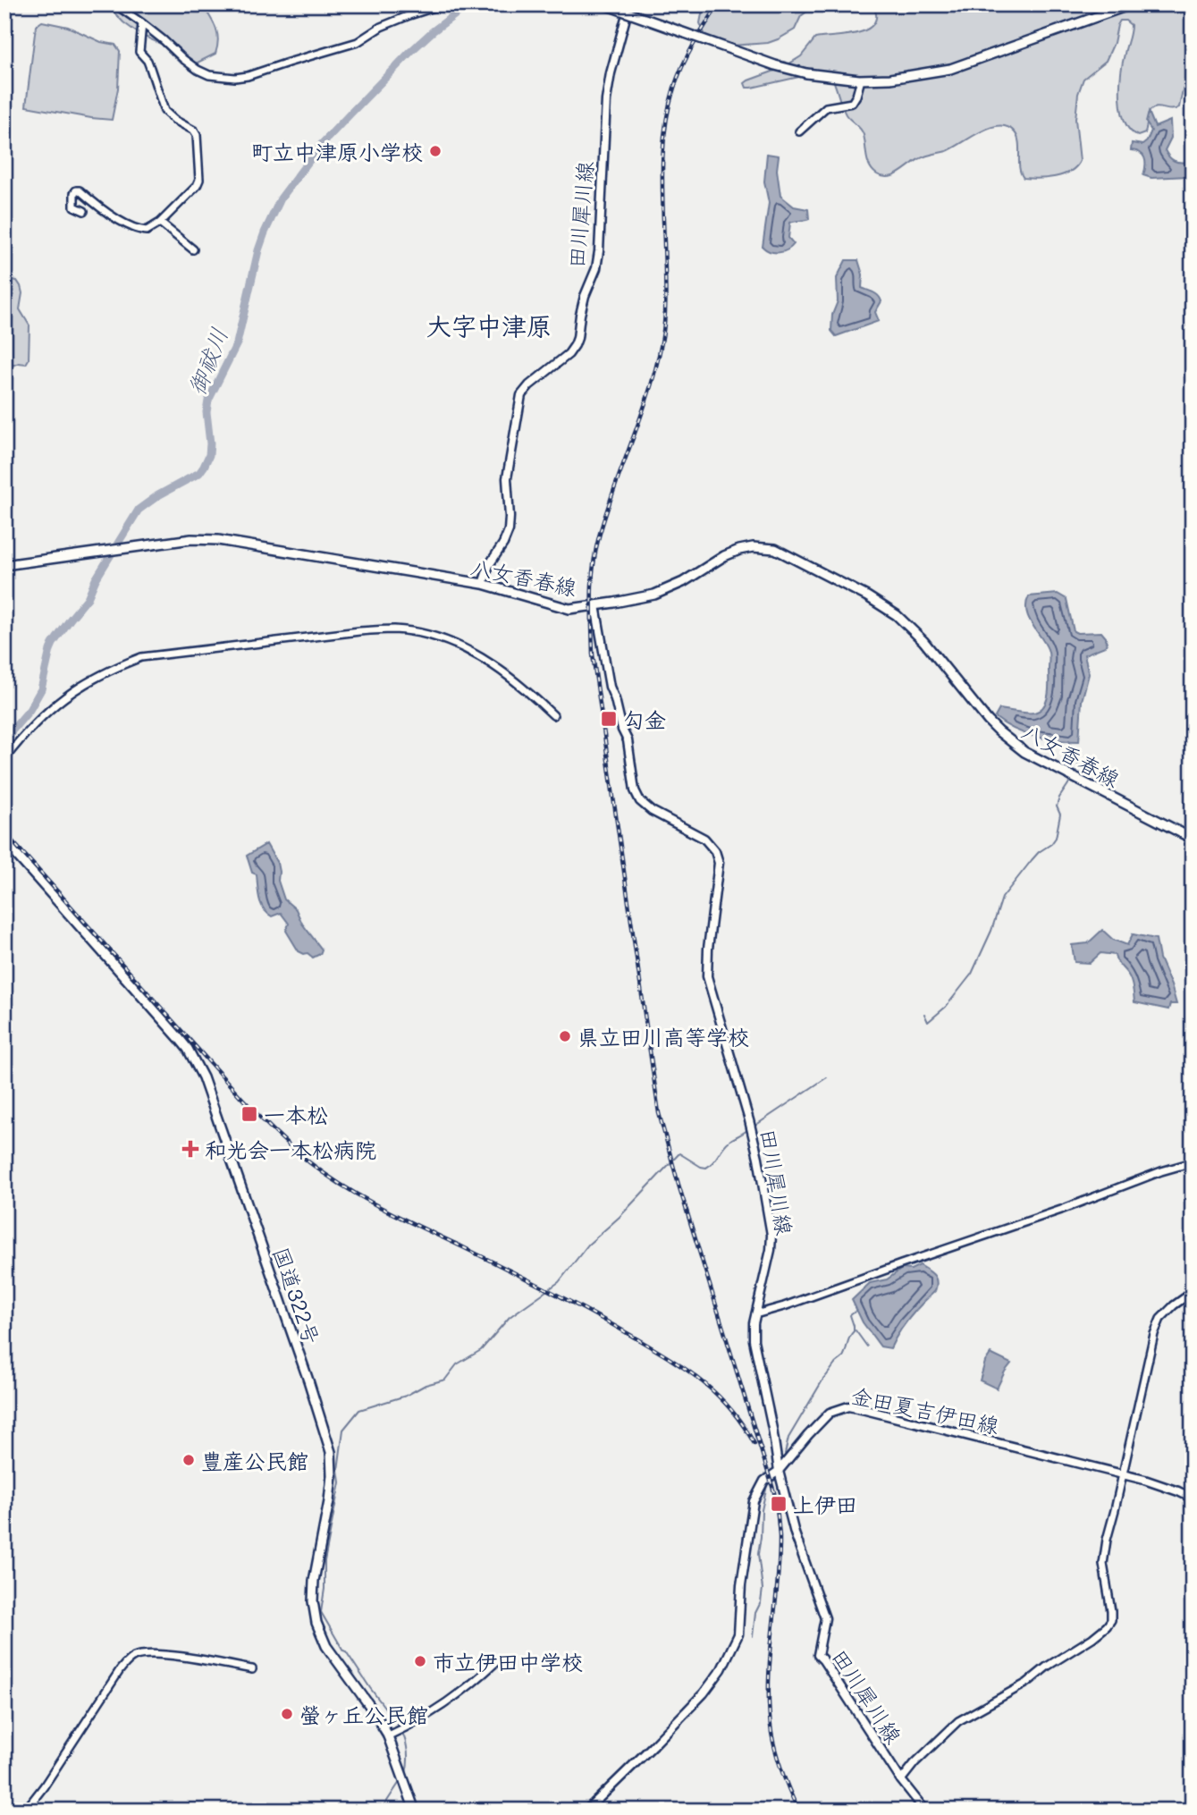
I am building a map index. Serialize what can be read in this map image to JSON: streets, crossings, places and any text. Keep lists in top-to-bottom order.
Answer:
{
  "streets": {
    "main road": [
      "田川犀川線",
      "八女香春線",
      "国道322号",
      "金田夏吉伊田線"
    ]
  },
  "crossings": [
    ["田川犀川線", "八女香春線"],
    ["田川犀川線", "金田夏吉伊田線"]
  ],
  "districts": ["大字中津原"],
  "water": ["御祓川"],
  "places": {
    "other": [
      "町立中津原小学校",
      "県立田川高等学校",
      "豊産公民館",
      "市立伊田中学校",
      "螢ヶ丘公民館"
    ],
    "transit": ["勾金", "一本松", "上伊田"],
    "health": ["和光会一本松病院"]
  }
}
